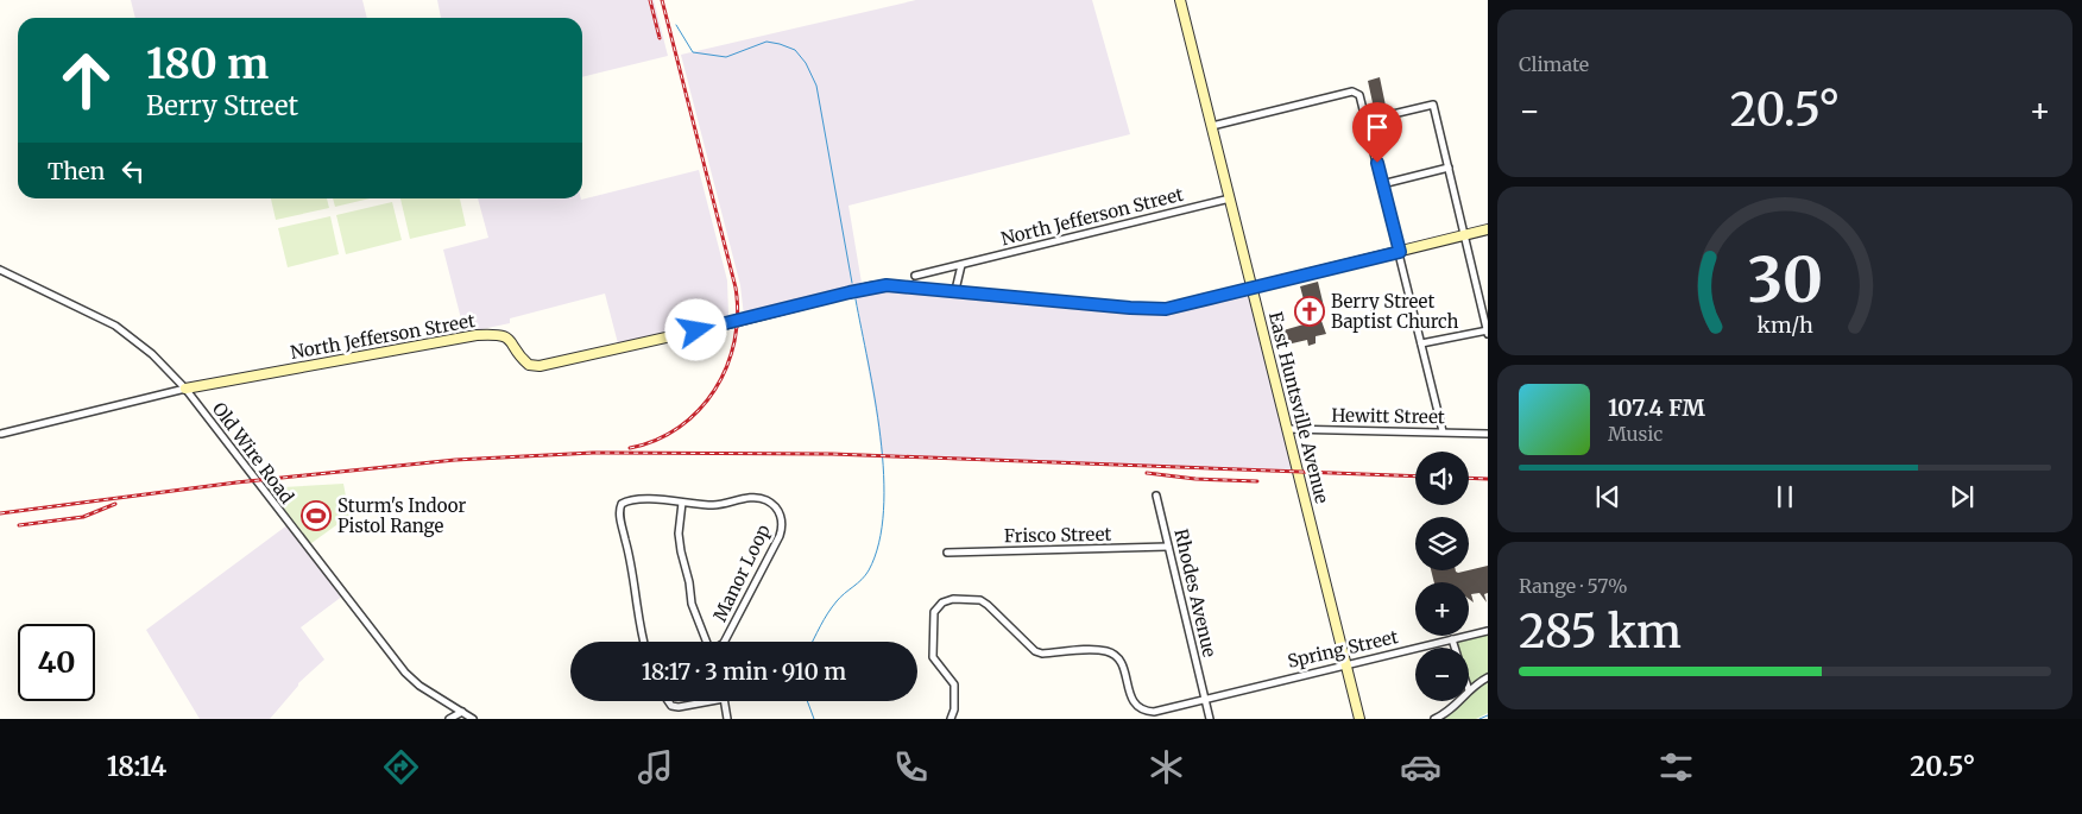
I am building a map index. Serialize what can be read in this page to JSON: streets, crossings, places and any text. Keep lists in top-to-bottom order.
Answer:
{
  "streets": {
    "street": [
      "North Jefferson Street",
      "East Huntsville Avenue",
      "Hewitt Street",
      "Old Wire Road",
      "Frisco Street",
      "Manor Loop",
      "Rhodes Avenue",
      "Spring Street"
    ]
  },
  "crossings": [
    ["North Jefferson Street", "East Huntsville Avenue"],
    ["North Jefferson Street", "Old Wire Road"],
    ["East Huntsville Avenue", "Hewitt Street"],
    ["East Huntsville Avenue", "Spring Street"],
    ["Frisco Street", "Rhodes Avenue"],
    ["Rhodes Avenue", "Spring Street"]
  ],
  "places": {
    "church": ["Berry Street Baptist Church"],
    "sports": ["Sturm's Indoor Pistol Range"]
  },
  "page": {
    "tile": [
      "Climate",
      ["Range · 57%", "285 km"]
    ],
    "turn": ["180 m", "Berry Street"],
    "heat": ["−", "20.5°", "+"],
    "then": "Then",
    "song": ["107.4 FM", "Music"],
    "map_buttons": ["+", "−"],
    "limit": "40",
    "trip": "18:17 · 3 min · 910 m",
    "tabs": ["18:14", "20.5°"],
    "gauge": ["30", "km/h"]
  }
}
